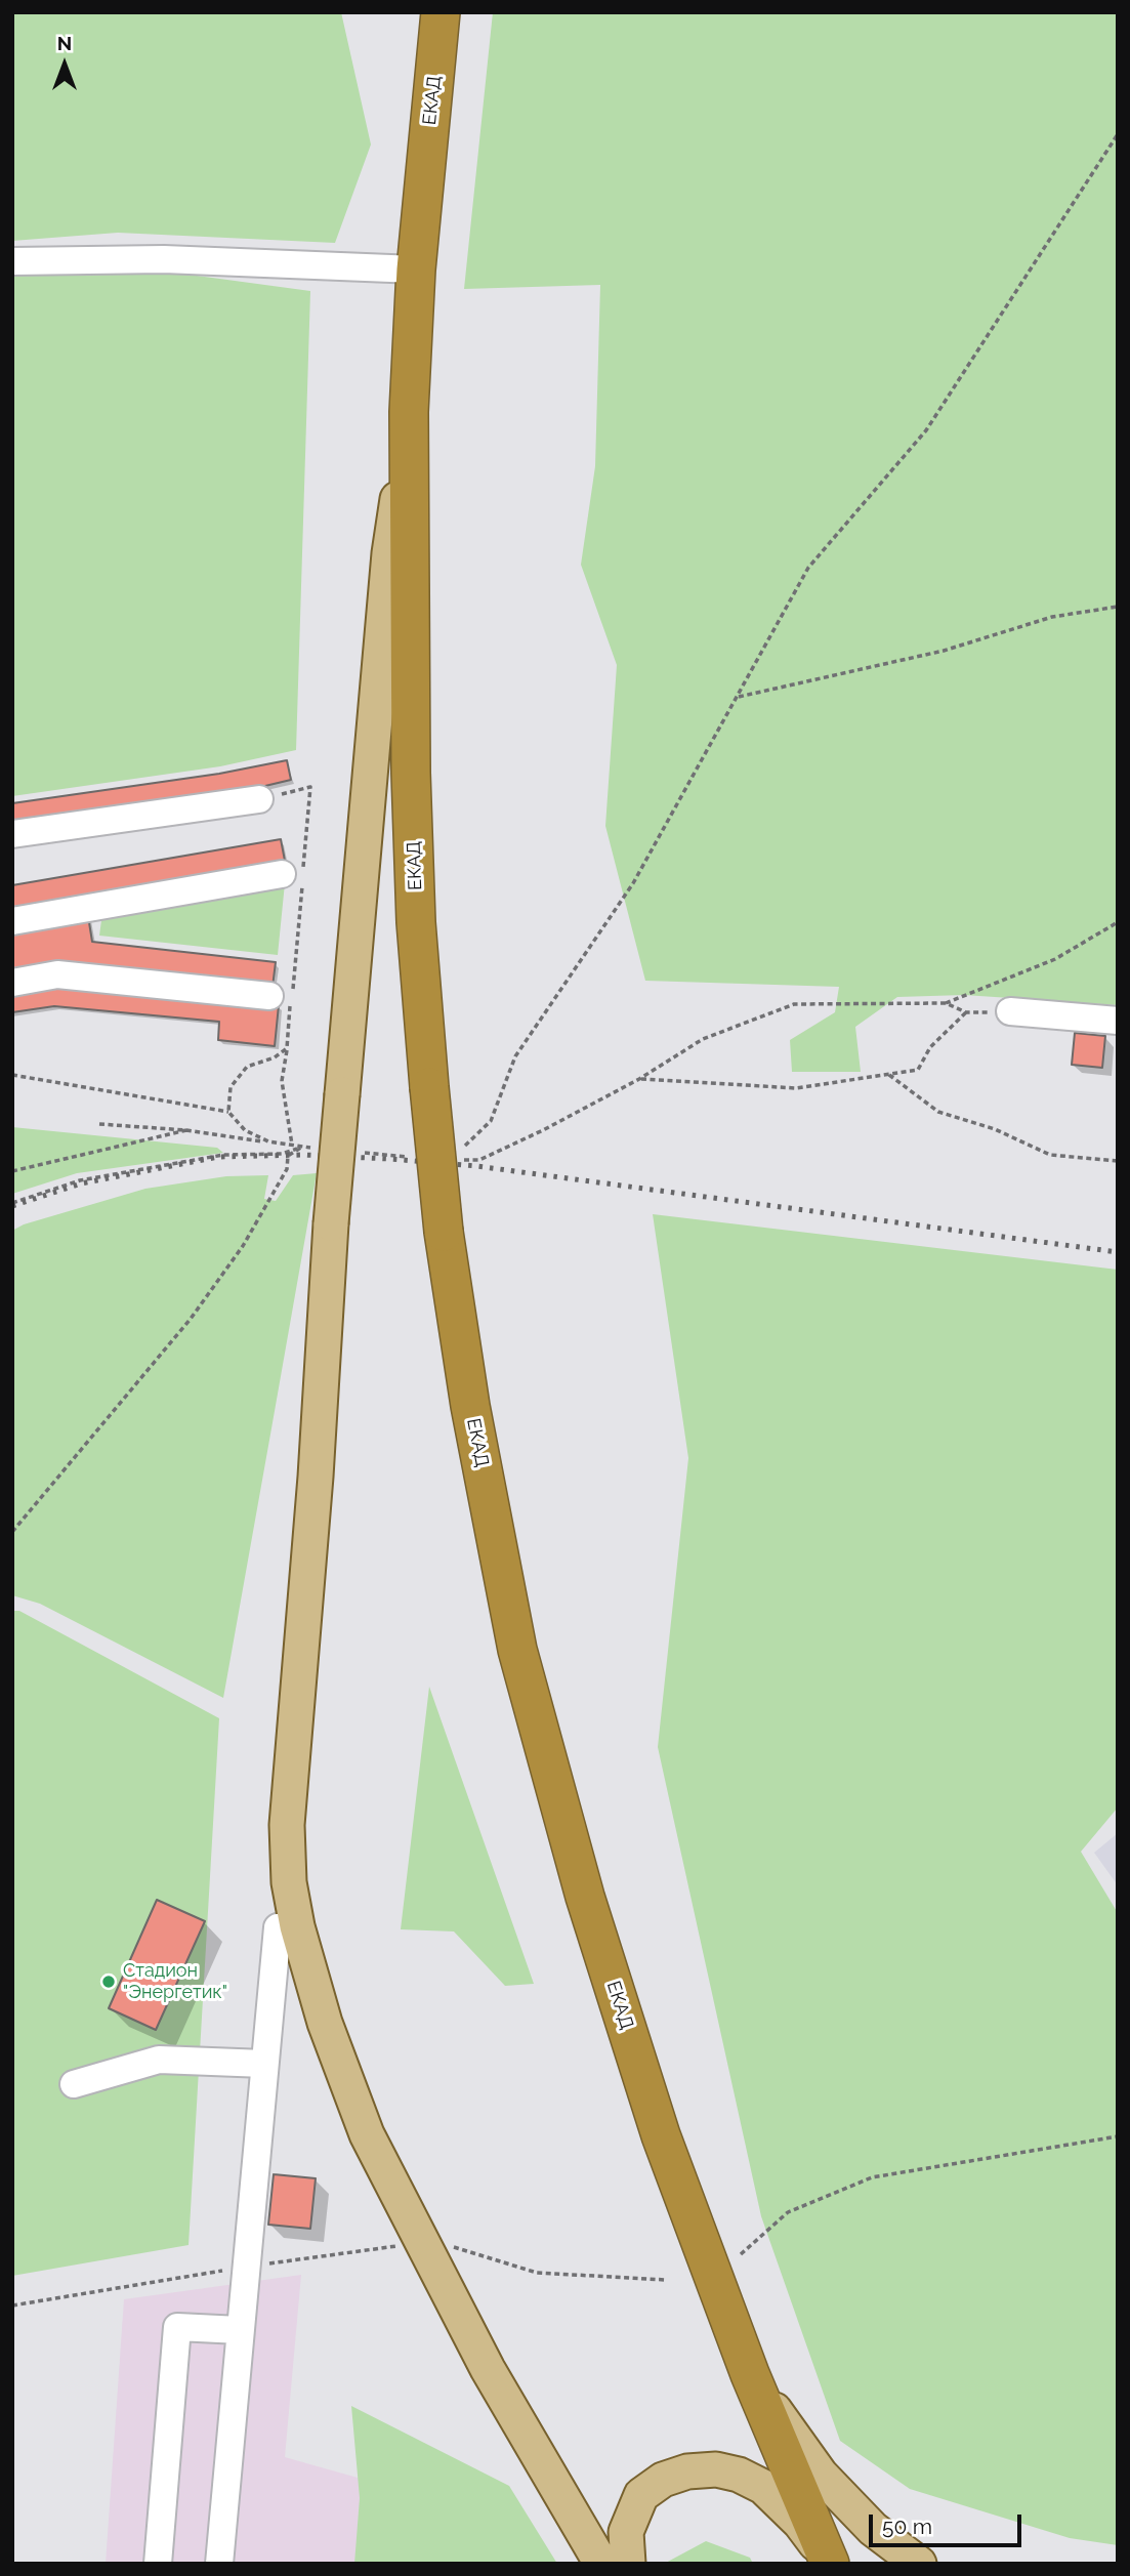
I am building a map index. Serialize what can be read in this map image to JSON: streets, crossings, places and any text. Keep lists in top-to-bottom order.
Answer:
{
  "streets": {
    "highway": ["ЕКАД"]
  },
  "places": ["Стадион \"Энергетик\""],
  "scale_bar": "50 m",
  "north": "top"
}
